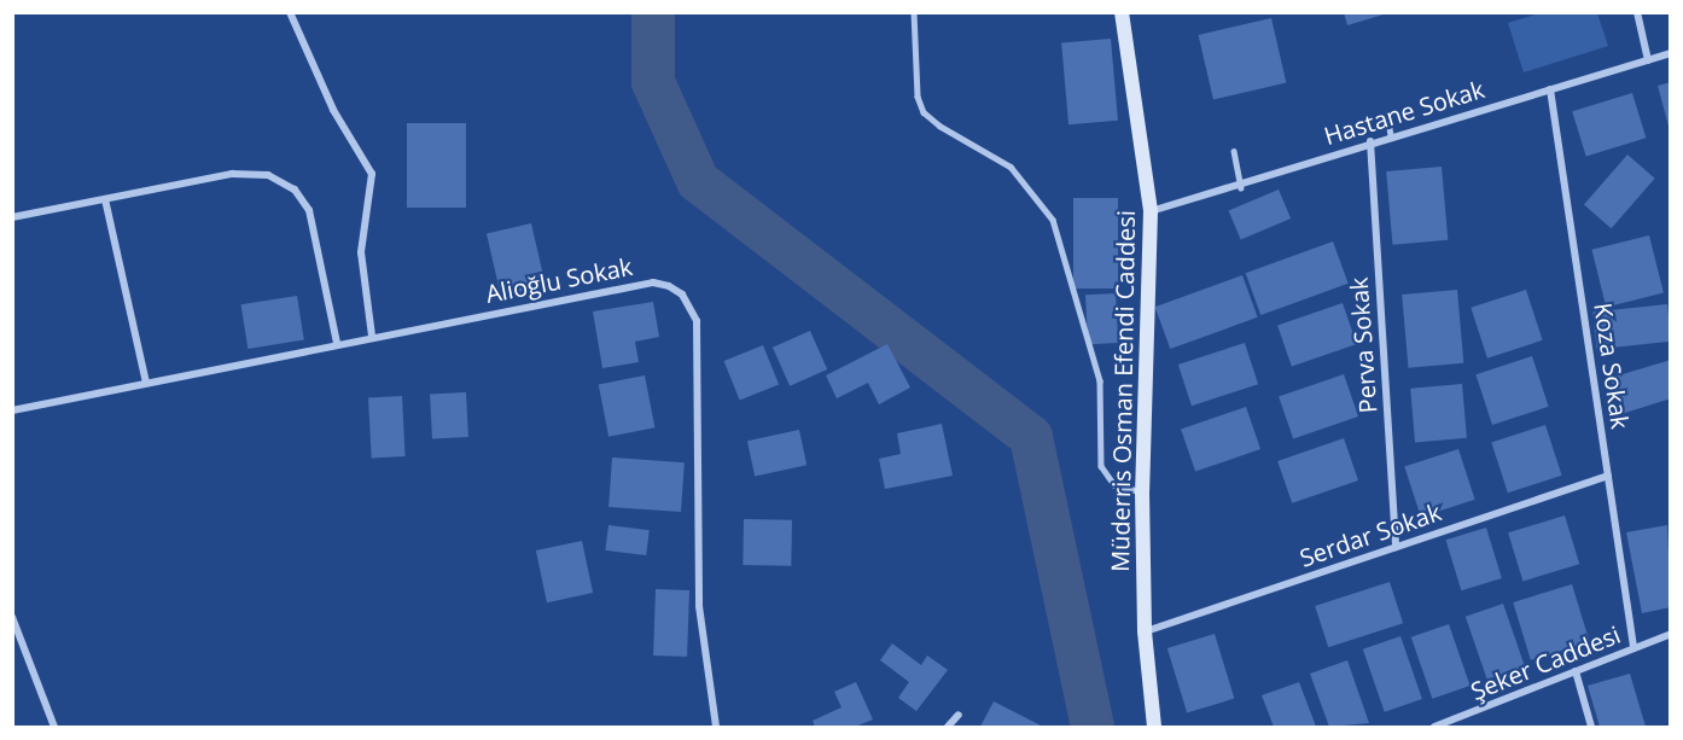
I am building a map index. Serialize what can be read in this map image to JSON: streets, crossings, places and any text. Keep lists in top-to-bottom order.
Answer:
{
  "streets": {
    "main road": ["Müderris Osman Efendi Caddesi"],
    "street": [
      "Hastane Sokak",
      "Alioğlu Sokak",
      "Perva Sokak",
      "Koza Sokak",
      "Serdar Sokak",
      "Şeker Caddesi"
    ]
  },
  "crossings": [
    ["Hastane Sokak", "Perva Sokak"],
    ["Hastane Sokak", "Koza Sokak"],
    ["Hastane Sokak", "Müderris Osman Efendi Caddesi"],
    ["Perva Sokak", "Serdar Sokak"],
    ["Koza Sokak", "Serdar Sokak"],
    ["Koza Sokak", "Şeker Caddesi"],
    ["Müderris Osman Efendi Caddesi", "Serdar Sokak"]
  ]
}
